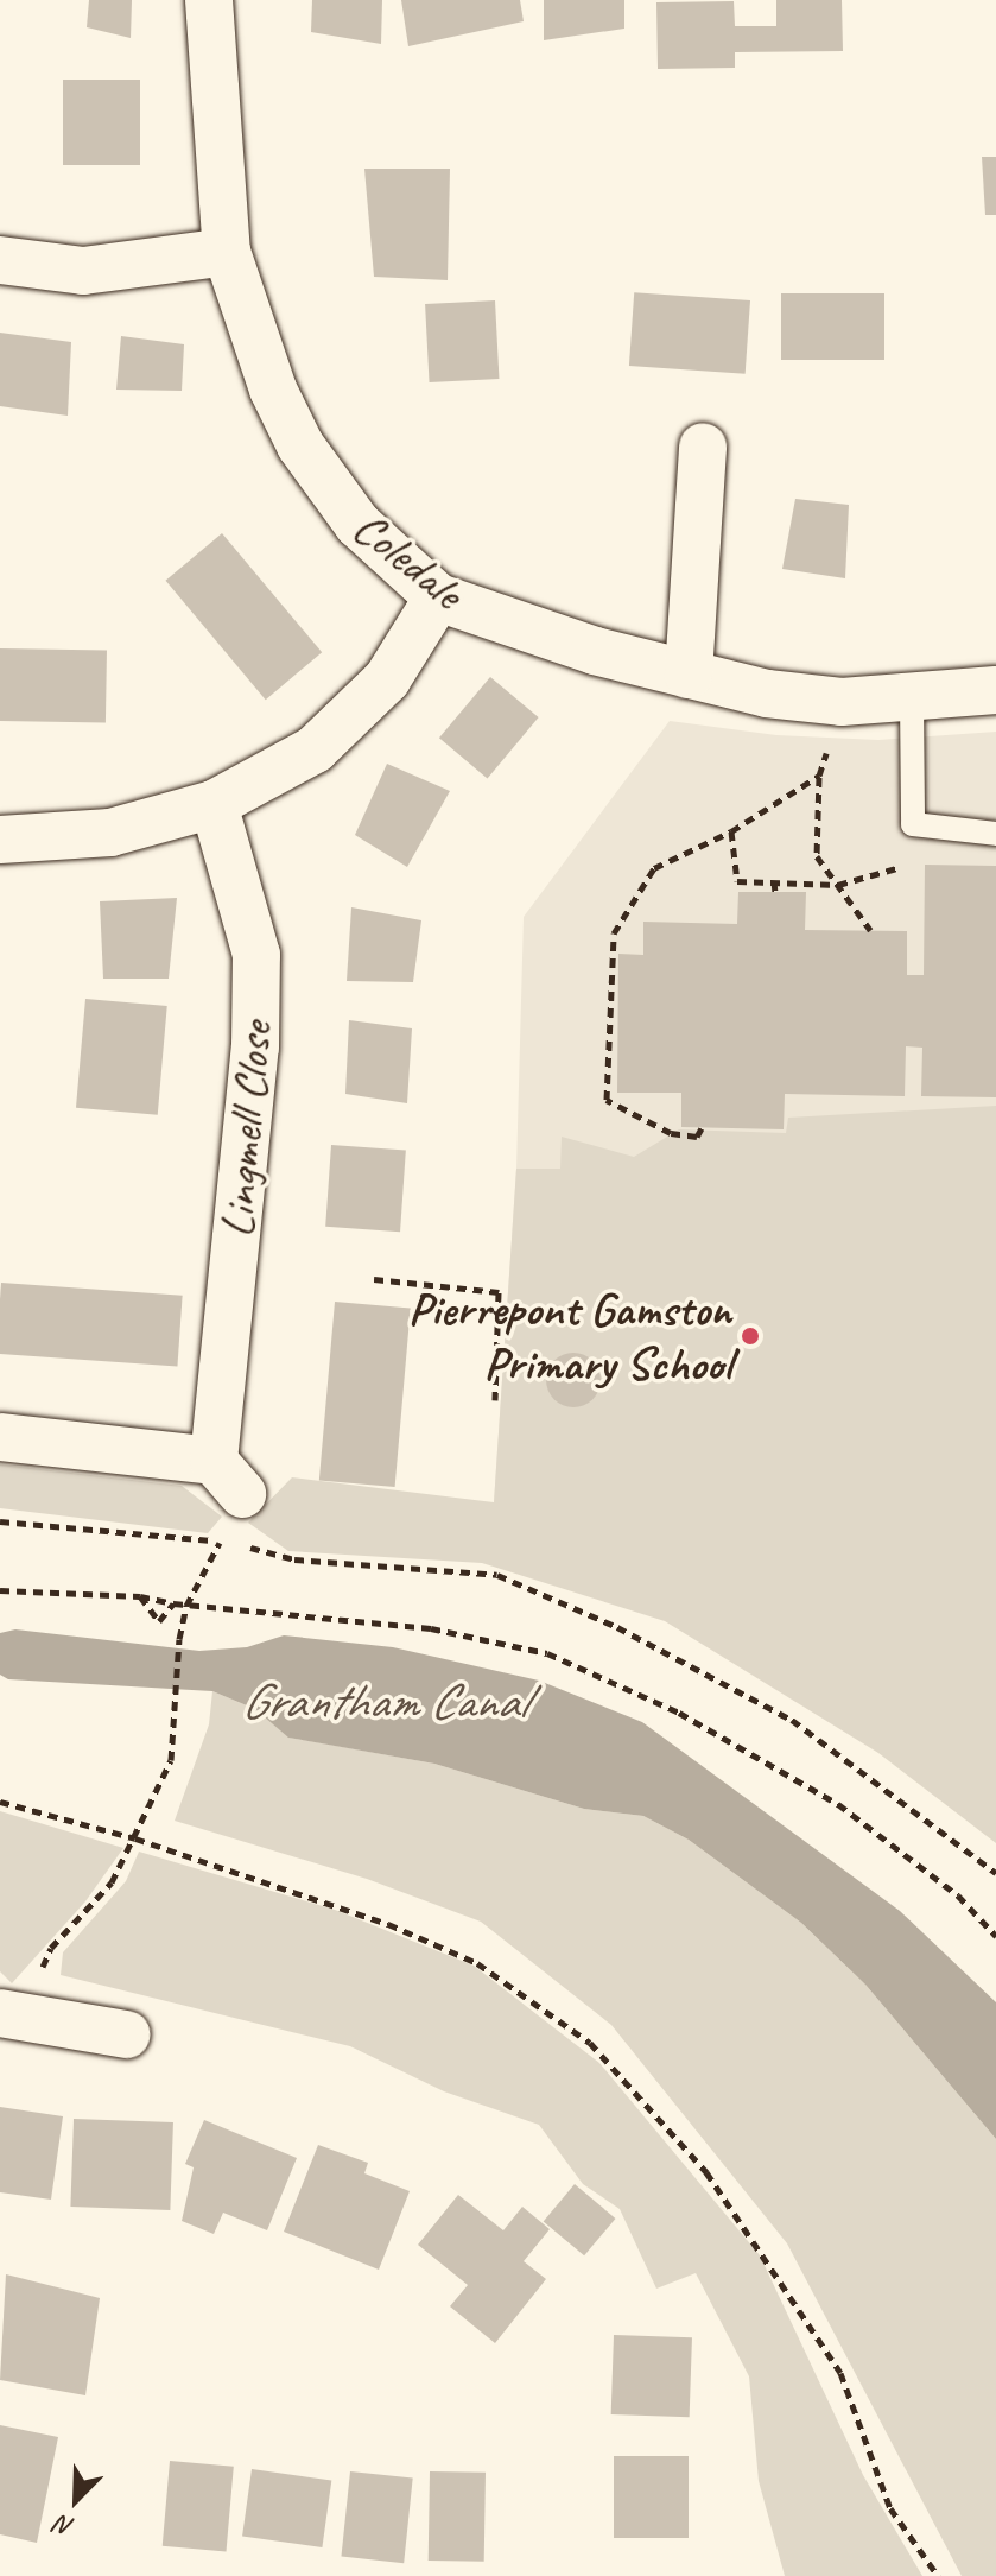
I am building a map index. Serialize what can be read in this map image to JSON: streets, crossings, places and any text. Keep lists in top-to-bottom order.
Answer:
{
  "streets": {
    "street": ["Coledale", "Lingmell Close"]
  },
  "water": ["Grantham Canal"],
  "places": ["Pierrepont Gamston Primary School"],
  "north": "bottom left"
}
